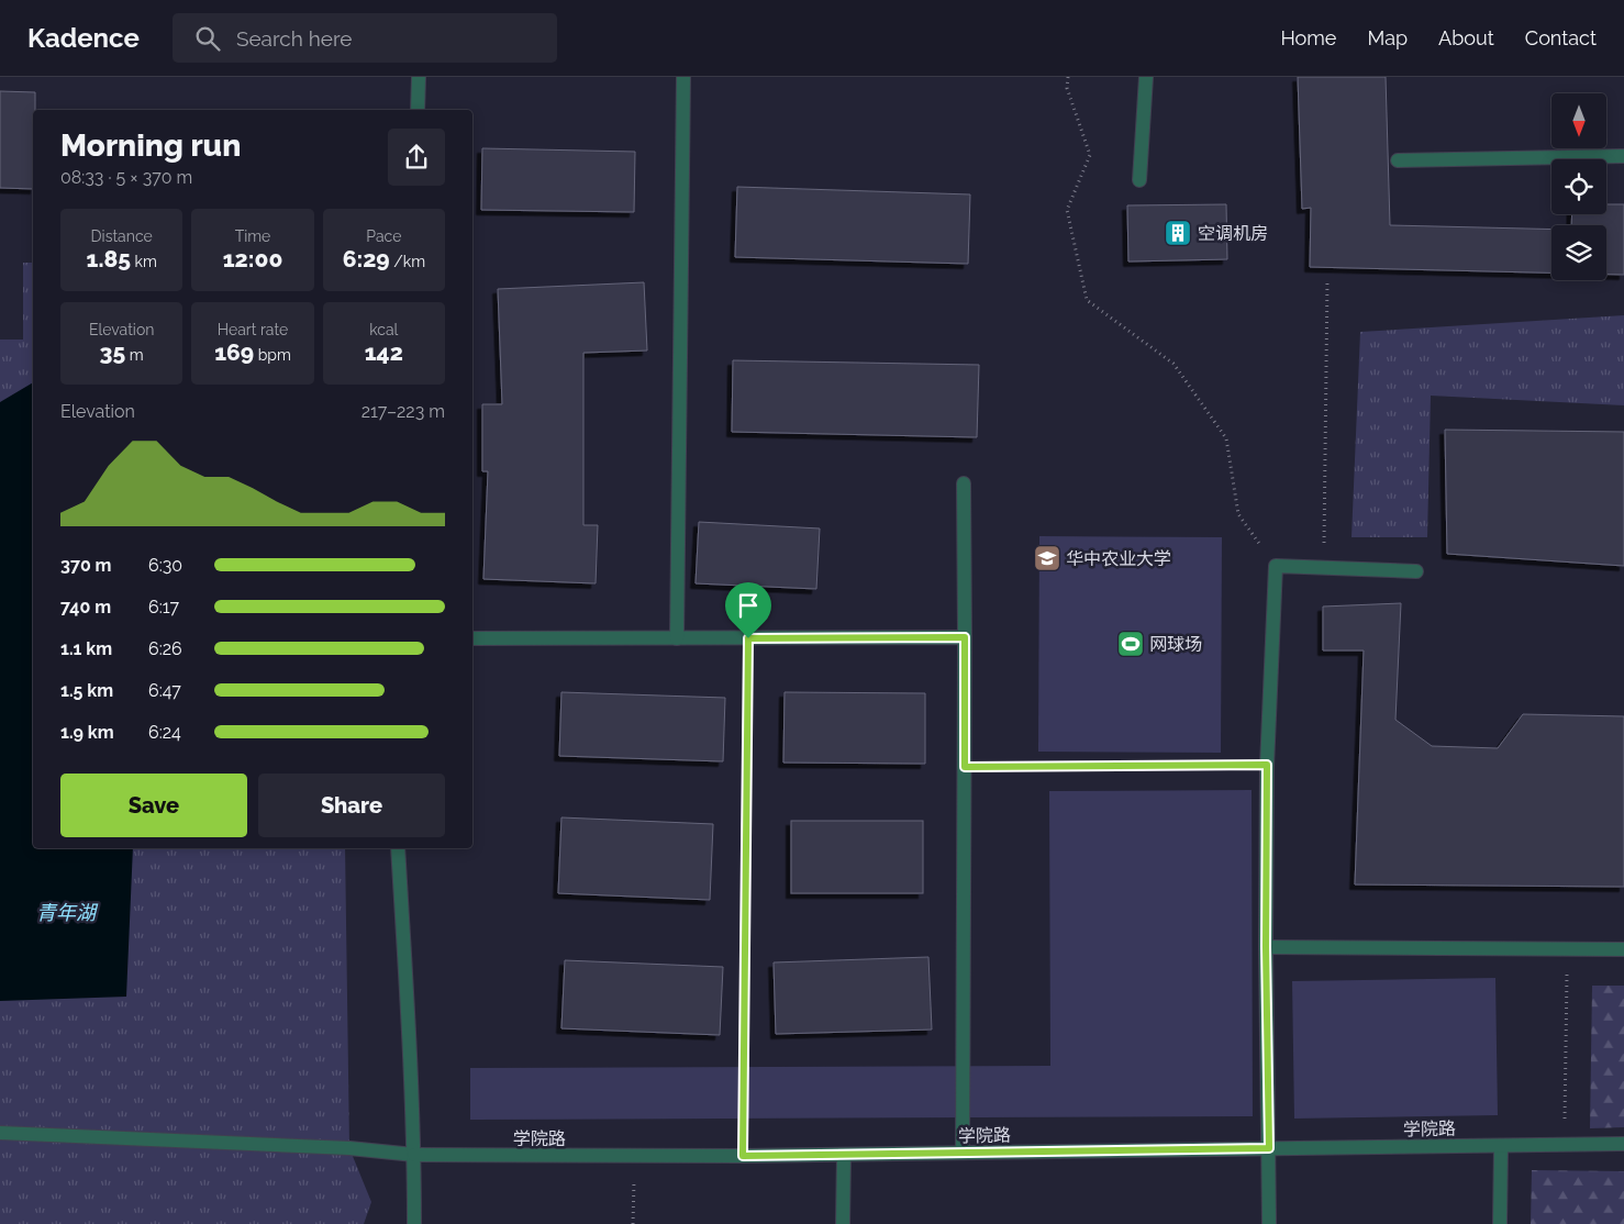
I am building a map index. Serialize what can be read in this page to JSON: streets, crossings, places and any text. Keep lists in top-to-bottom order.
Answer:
{
  "streets": {
    "street": ["学院路"]
  },
  "water": ["青年湖"],
  "places": {
    "building": ["空调机房"],
    "school or university": ["华中农业大学"],
    "sports": ["网球场"]
  },
  "north": "bottom",
  "page": {
    "header": "Kadence",
    "search": "Search here",
    "nav": [
      "Home",
      "Map",
      "About",
      "Contact"
    ],
    "heading": ["Morning run", "08:33 · 5 × 370 m"],
    "stats": [
      ["Distance", "1.85 km"],
      ["Time", "12:00"],
      ["Pace", "6:29 /km"],
      ["Elevation", "35 m"],
      ["Heart rate", "169 bpm"],
      ["kcal", "142"]
    ],
    "chart": ["Elevation", "217–223 m"],
    "list": [
      {
        "name": "370 m",
        "note": "6:30"
      },
      {
        "name": "740 m",
        "note": "6:17"
      },
      {
        "name": "1.1 km",
        "note": "6:26"
      },
      {
        "name": "1.5 km",
        "note": "6:47"
      },
      {
        "name": "1.9 km",
        "note": "6:24"
      }
    ],
    "buttons": ["Save", "Share"]
  }
}
